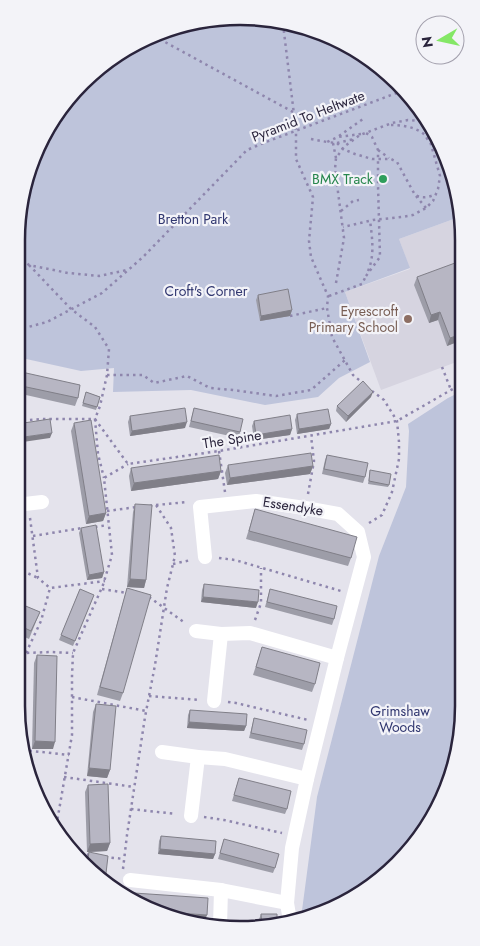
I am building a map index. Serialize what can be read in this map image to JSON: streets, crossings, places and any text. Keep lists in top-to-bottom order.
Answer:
{
  "streets": {
    "street": ["Essendyke"],
    "path": ["Pyramid To Heltwate", "The Spine"]
  },
  "parks": ["Bretton Park", "Croft's Corner", "Grimshaw Woods"],
  "places": ["BMX Track", "Eyrescroft Primary School"],
  "north": "left"
}
